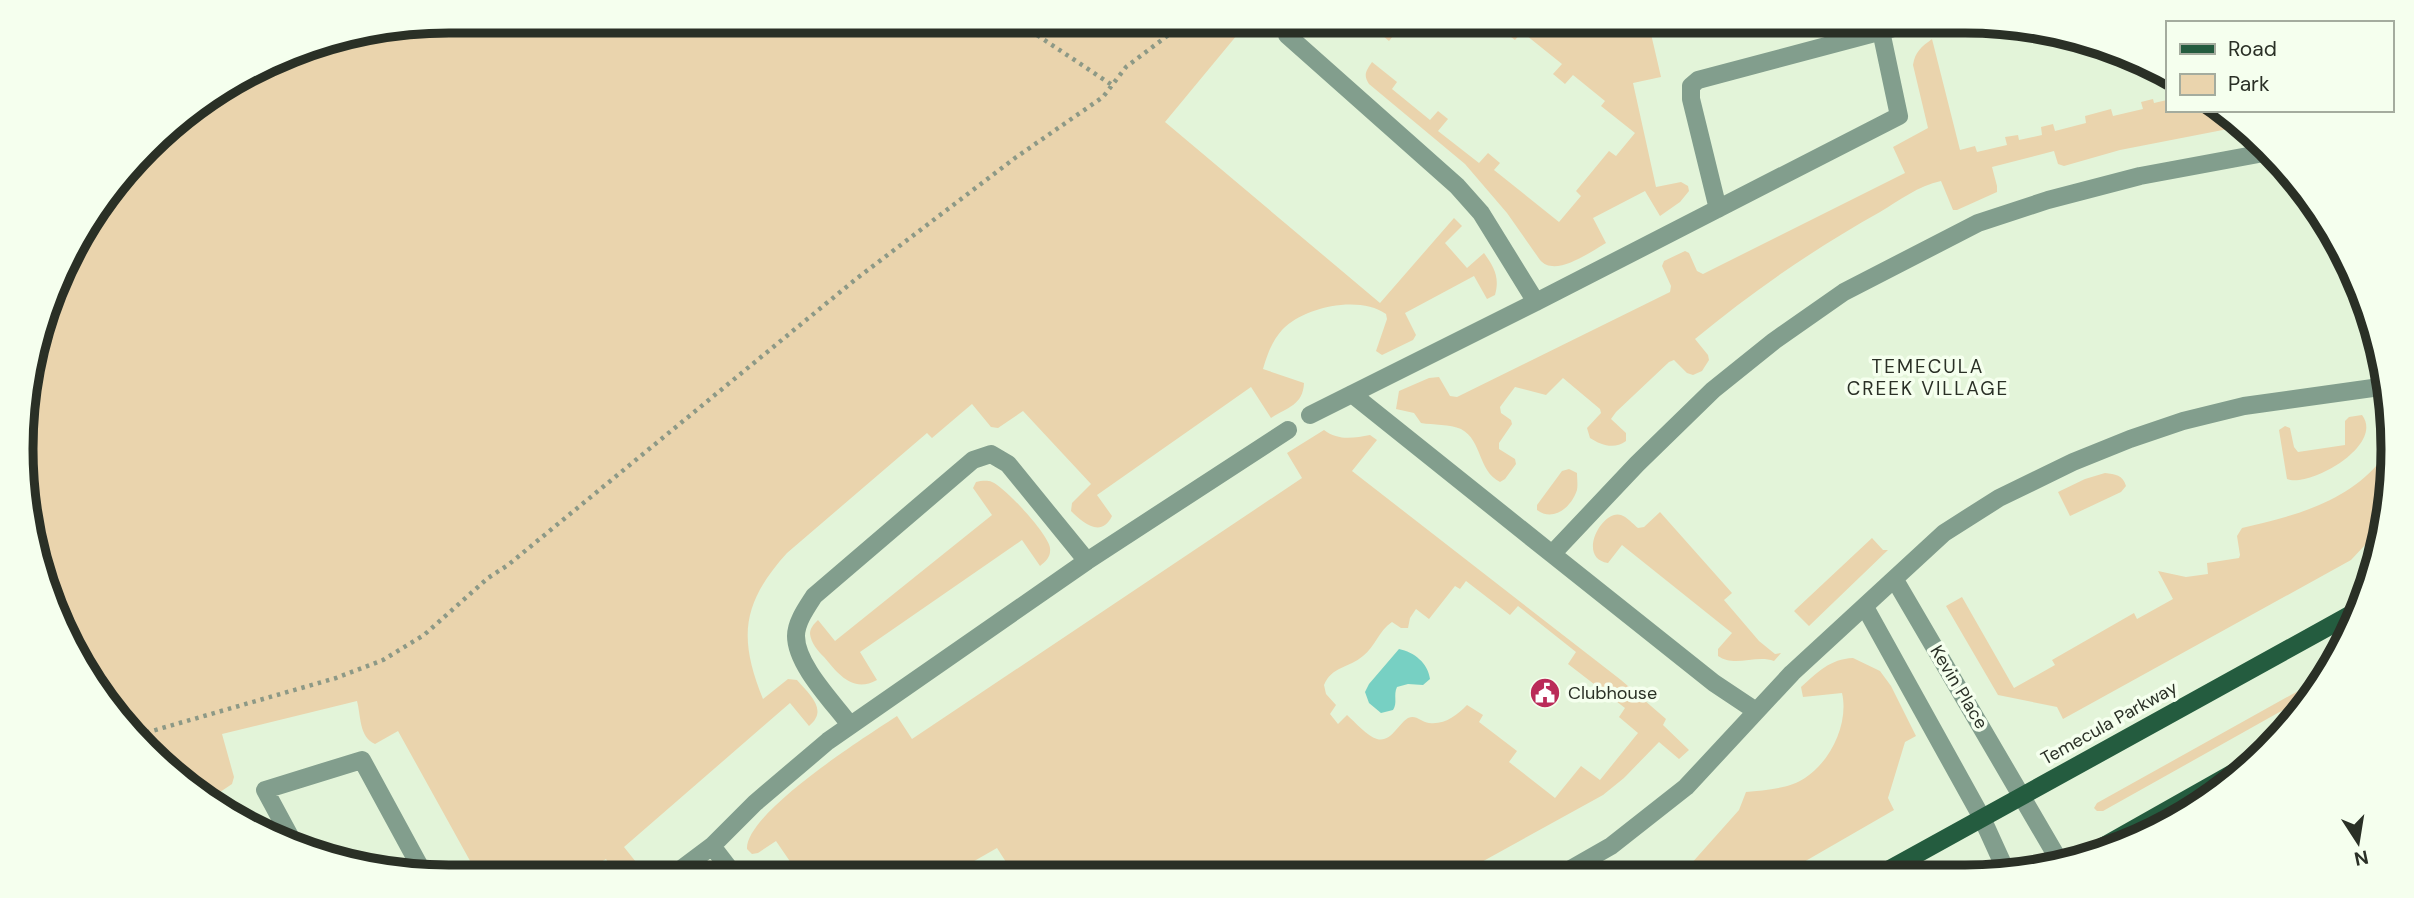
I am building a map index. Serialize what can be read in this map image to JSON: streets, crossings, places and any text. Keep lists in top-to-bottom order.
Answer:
{
  "streets": {
    "main road": ["Temecula Parkway"],
    "street": ["Kevin Place"]
  },
  "crossings": [
    ["Kevin Place", "Temecula Parkway"]
  ],
  "districts": ["TEMECULA CREEK VILLAGE"],
  "places": {
    "public building": ["Clubhouse"]
  },
  "legend": ["Road", "Park"],
  "north": "bottom"
}
